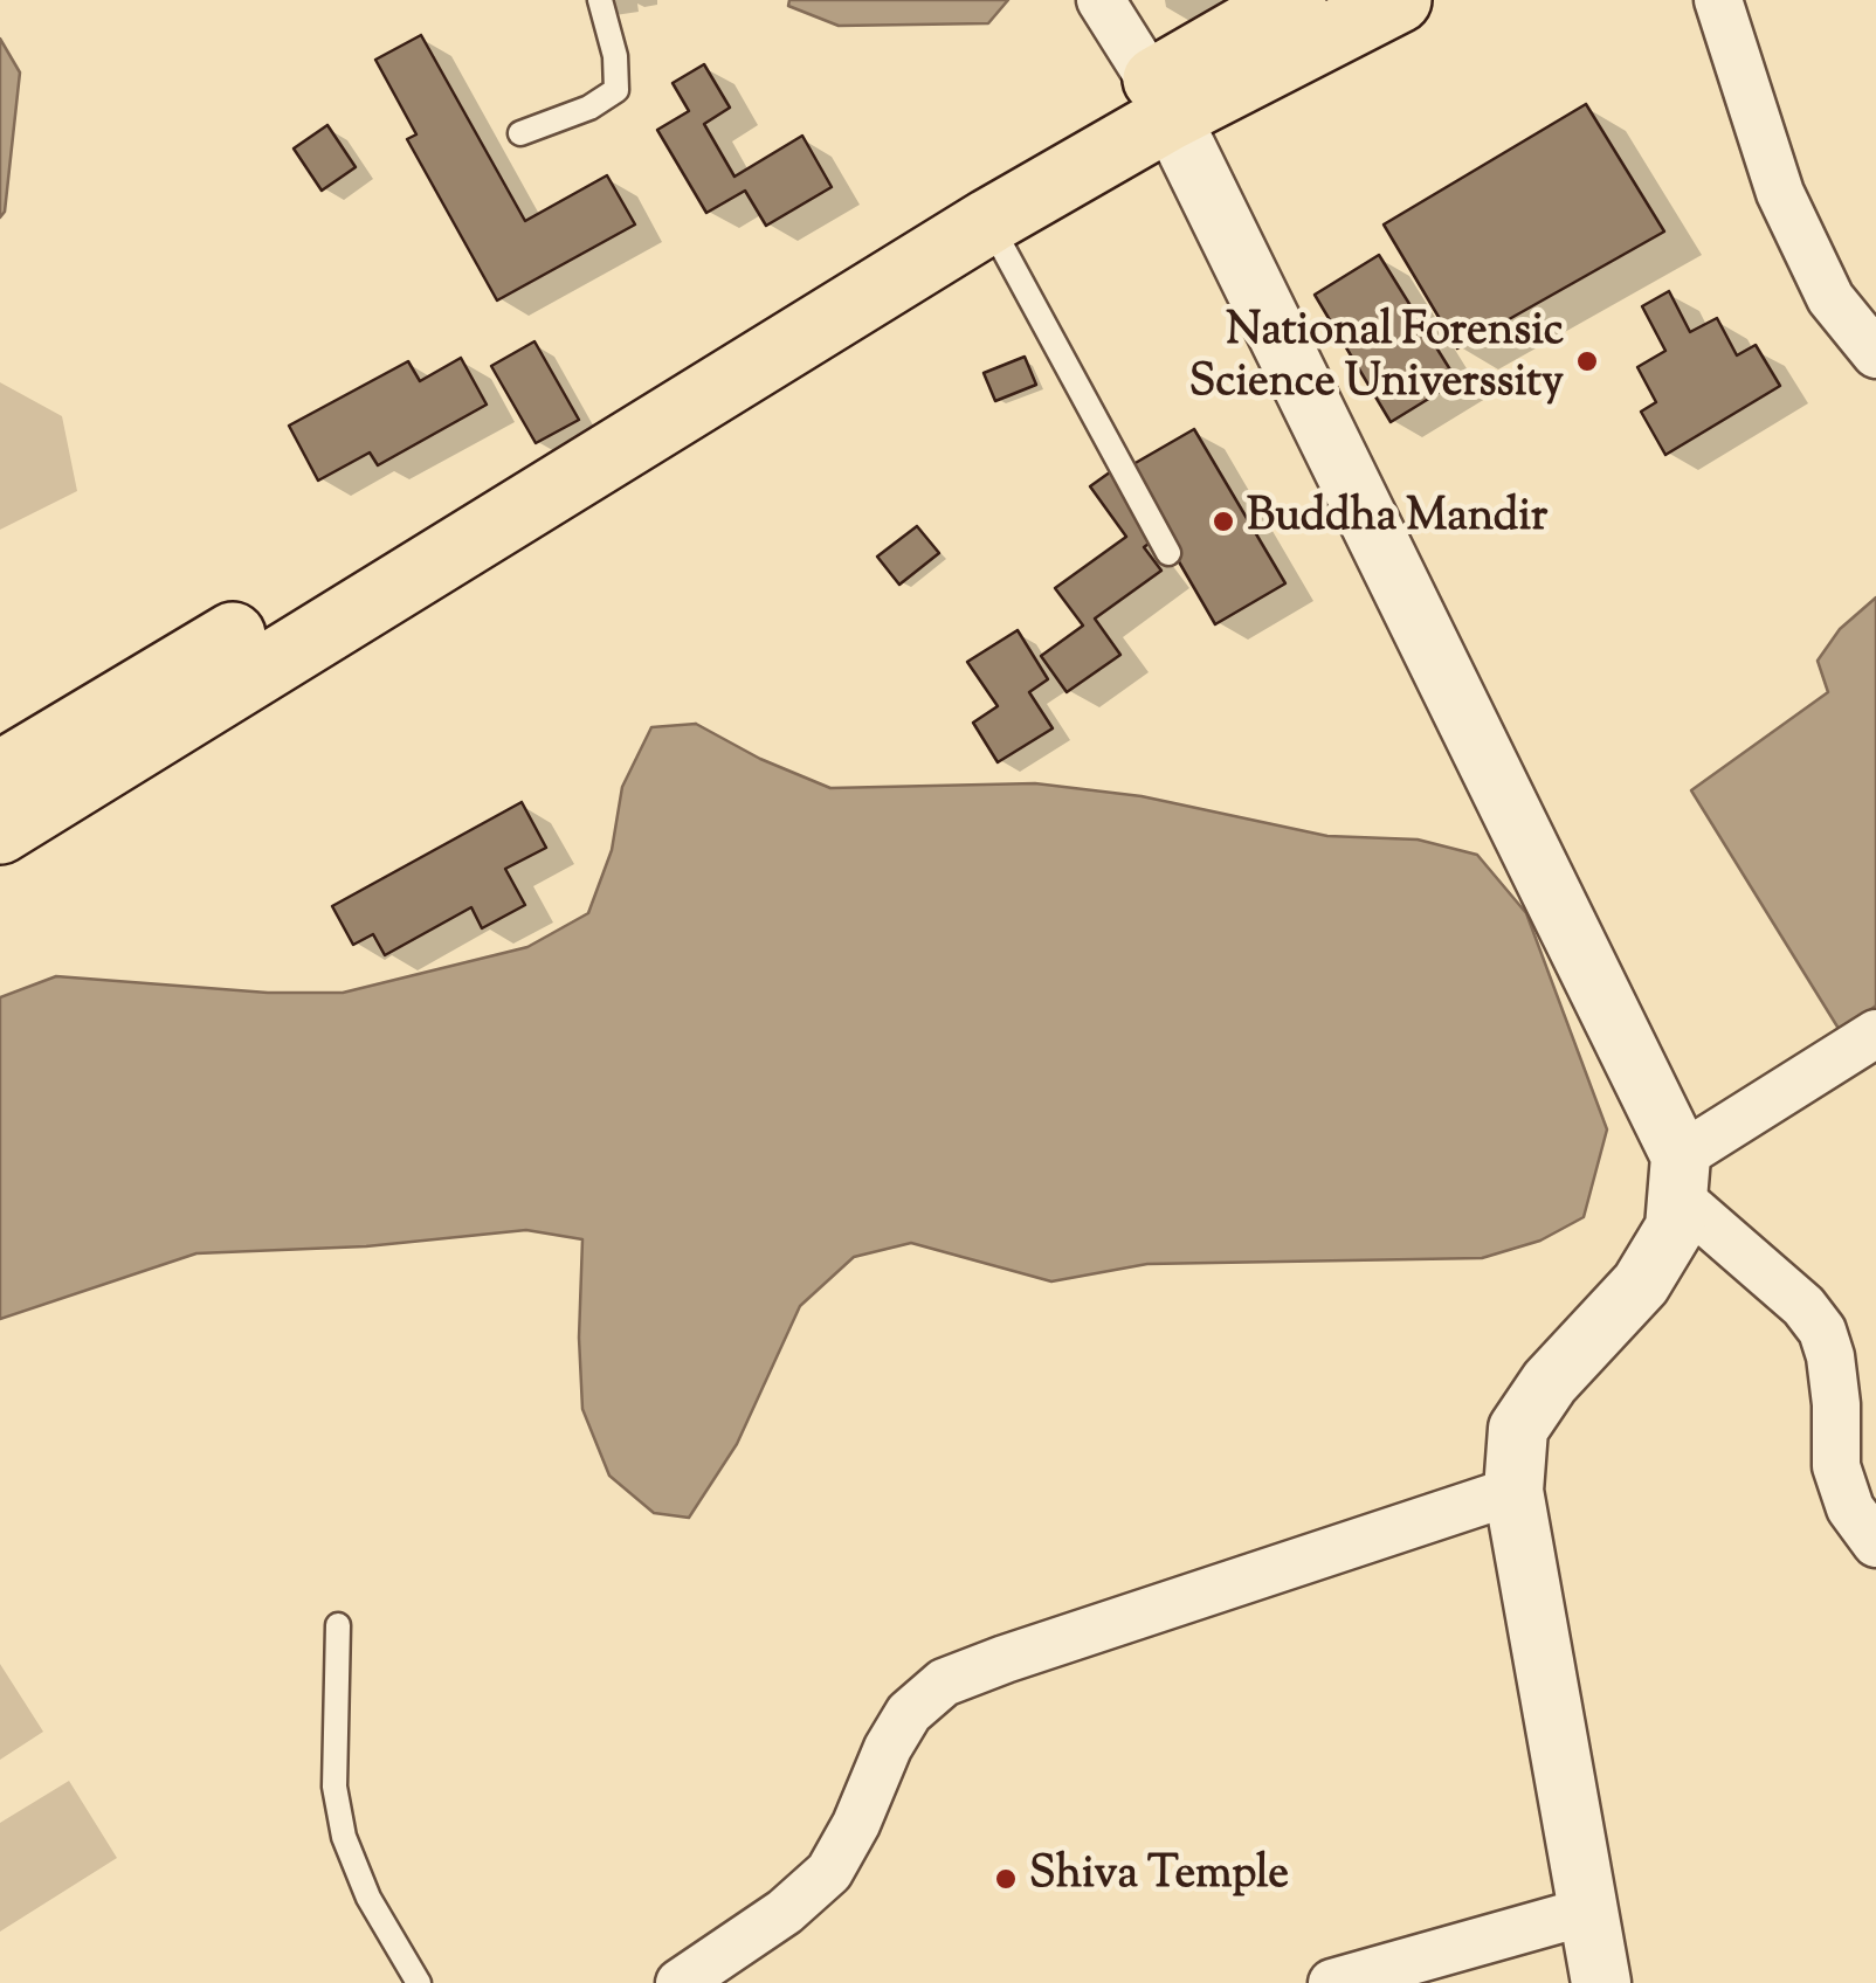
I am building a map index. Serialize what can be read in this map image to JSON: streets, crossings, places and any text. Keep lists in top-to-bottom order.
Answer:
{
  "places": ["National Forensic Science Universsity", "Buddha Mandir", "Shiva Temple"]
}
